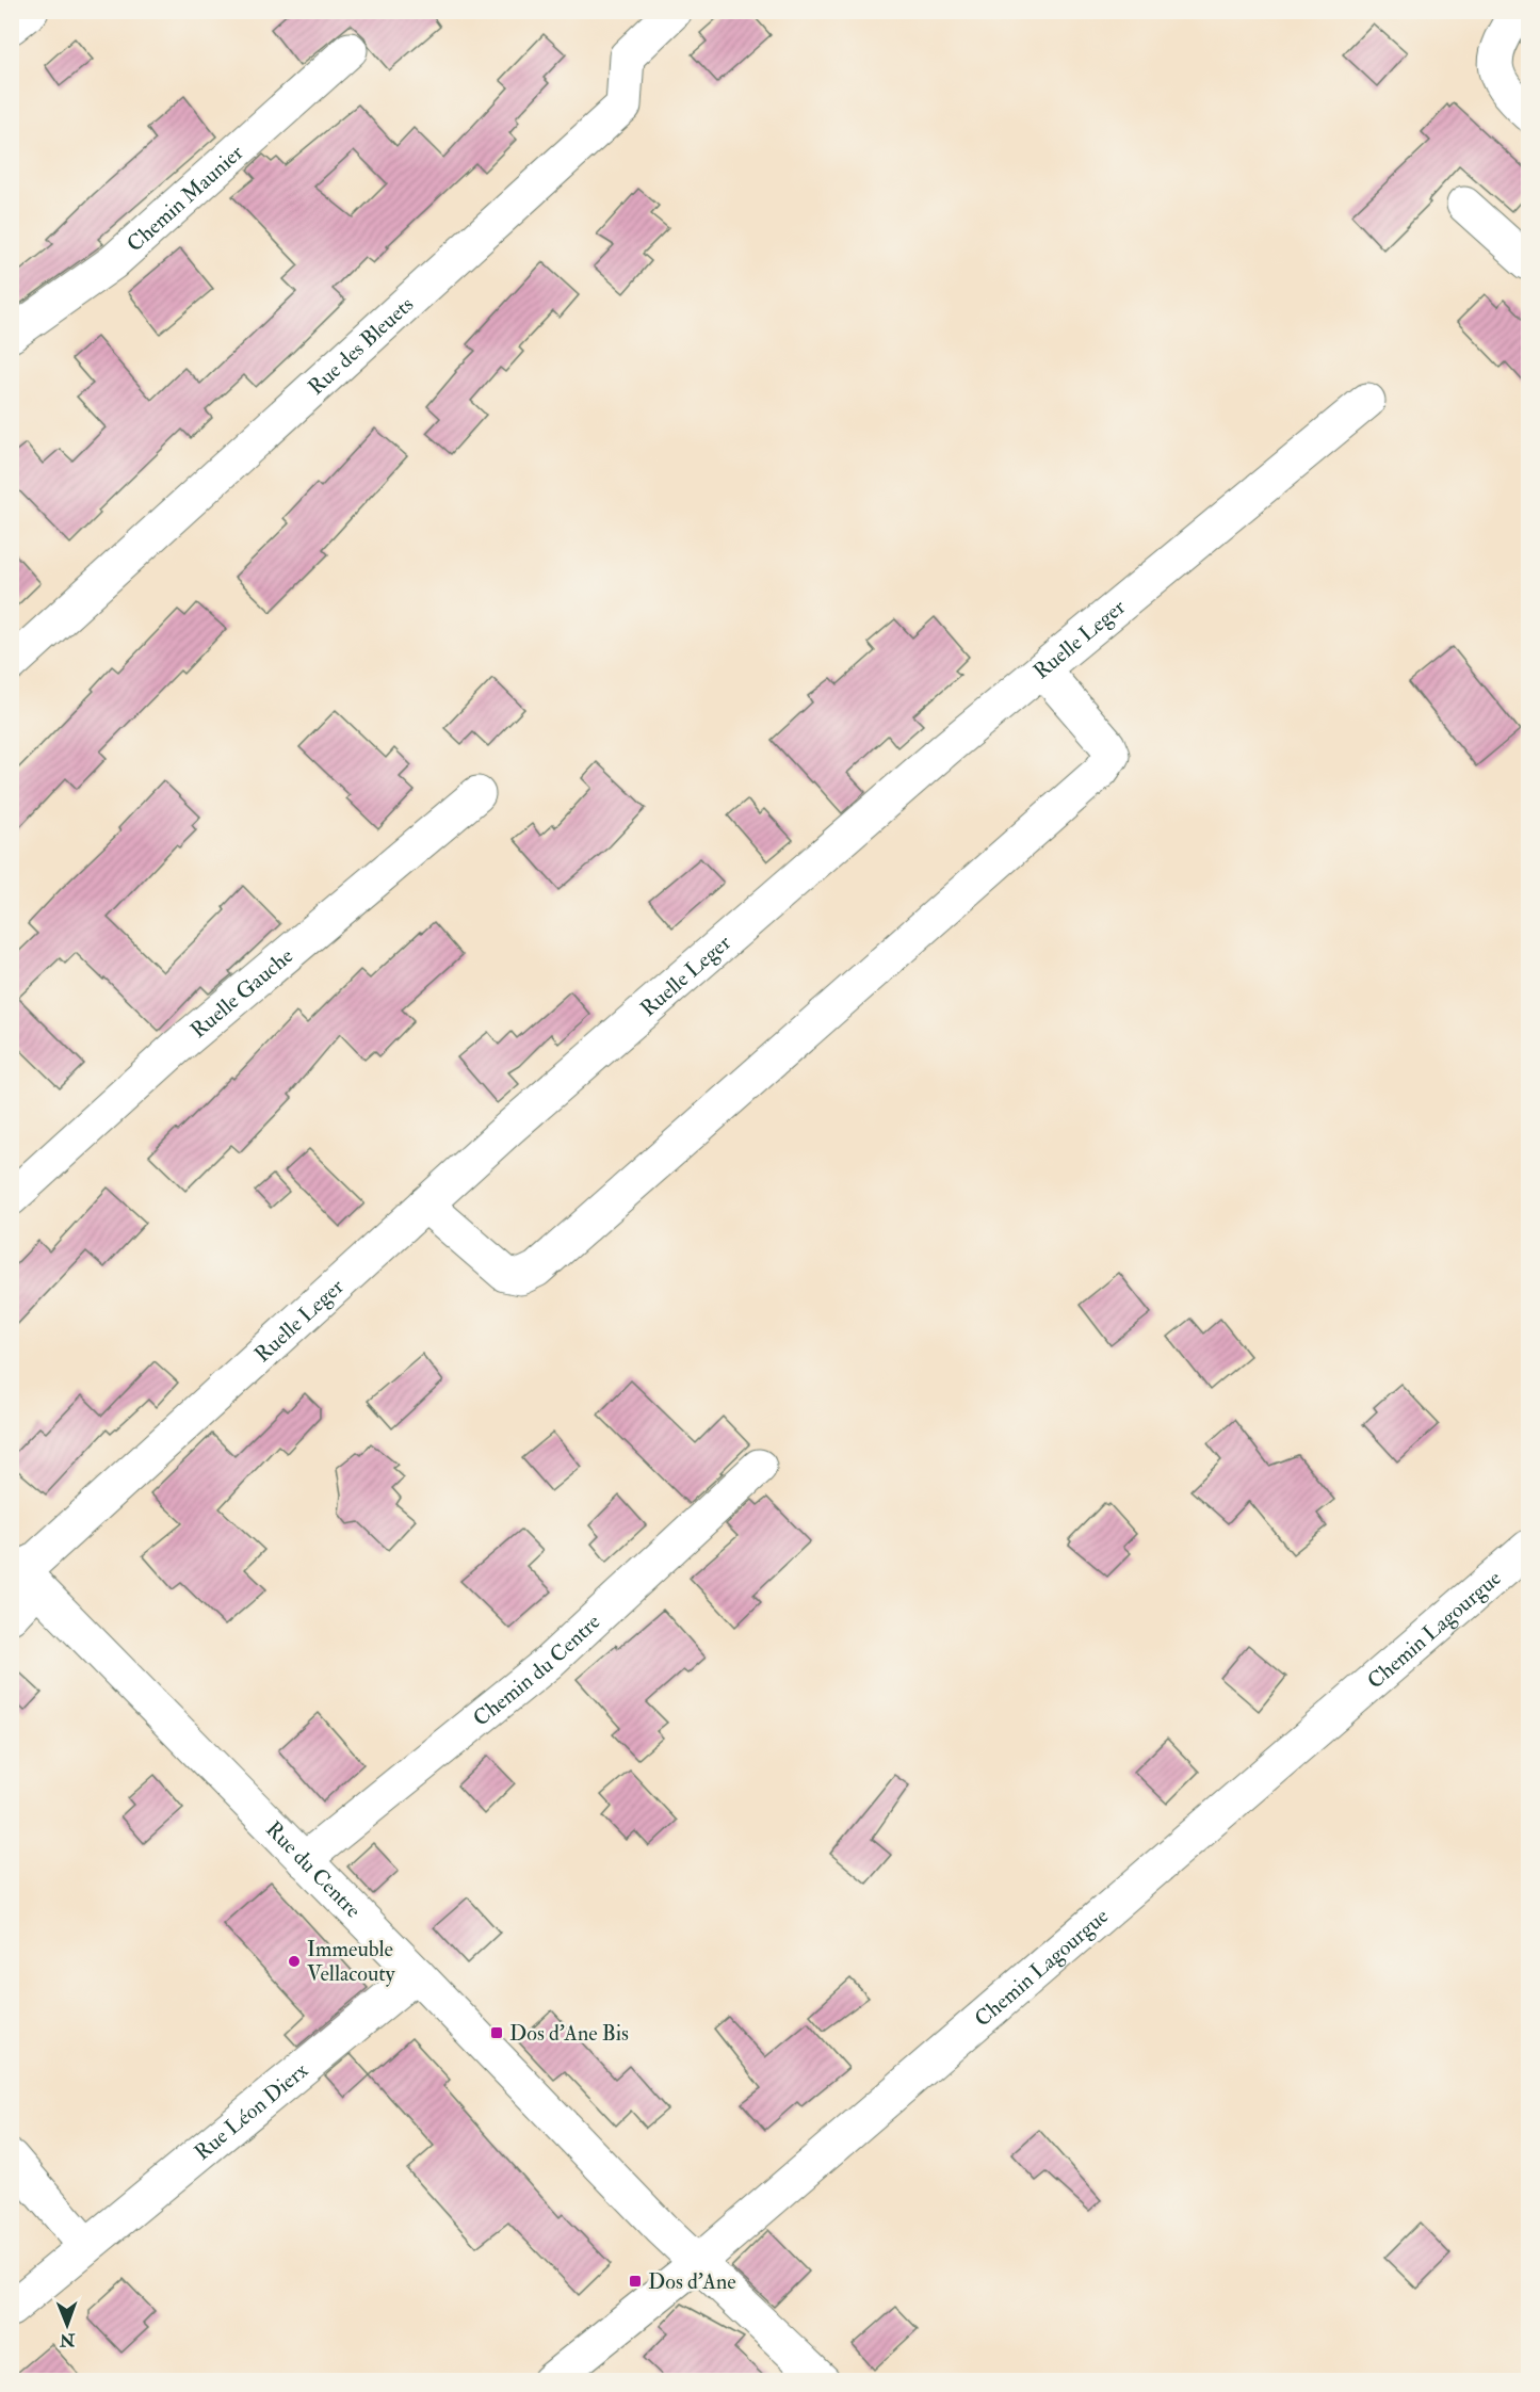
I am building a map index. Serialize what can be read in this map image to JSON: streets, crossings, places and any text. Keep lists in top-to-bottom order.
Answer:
{
  "streets": {
    "street": [
      "Chemin Maunier",
      "Rue des Bleuets",
      "Ruelle Leger",
      "Ruelle Gauche",
      "Chemin Lagourgue",
      "Chemin du Centre",
      "Rue du Centre",
      "Rue Léon Dierx"
    ]
  },
  "crossings": [
    ["Ruelle Leger", "Rue du Centre"],
    ["Chemin Lagourgue", "Rue du Centre"],
    ["Chemin du Centre", "Rue du Centre"],
    ["Rue du Centre", "Rue Léon Dierx"]
  ],
  "places": {
    "other": ["Immeuble Vellacouty"],
    "transit": ["Dos d'Ane Bis", "Dos d'Ane"]
  },
  "north": "bottom"
}
